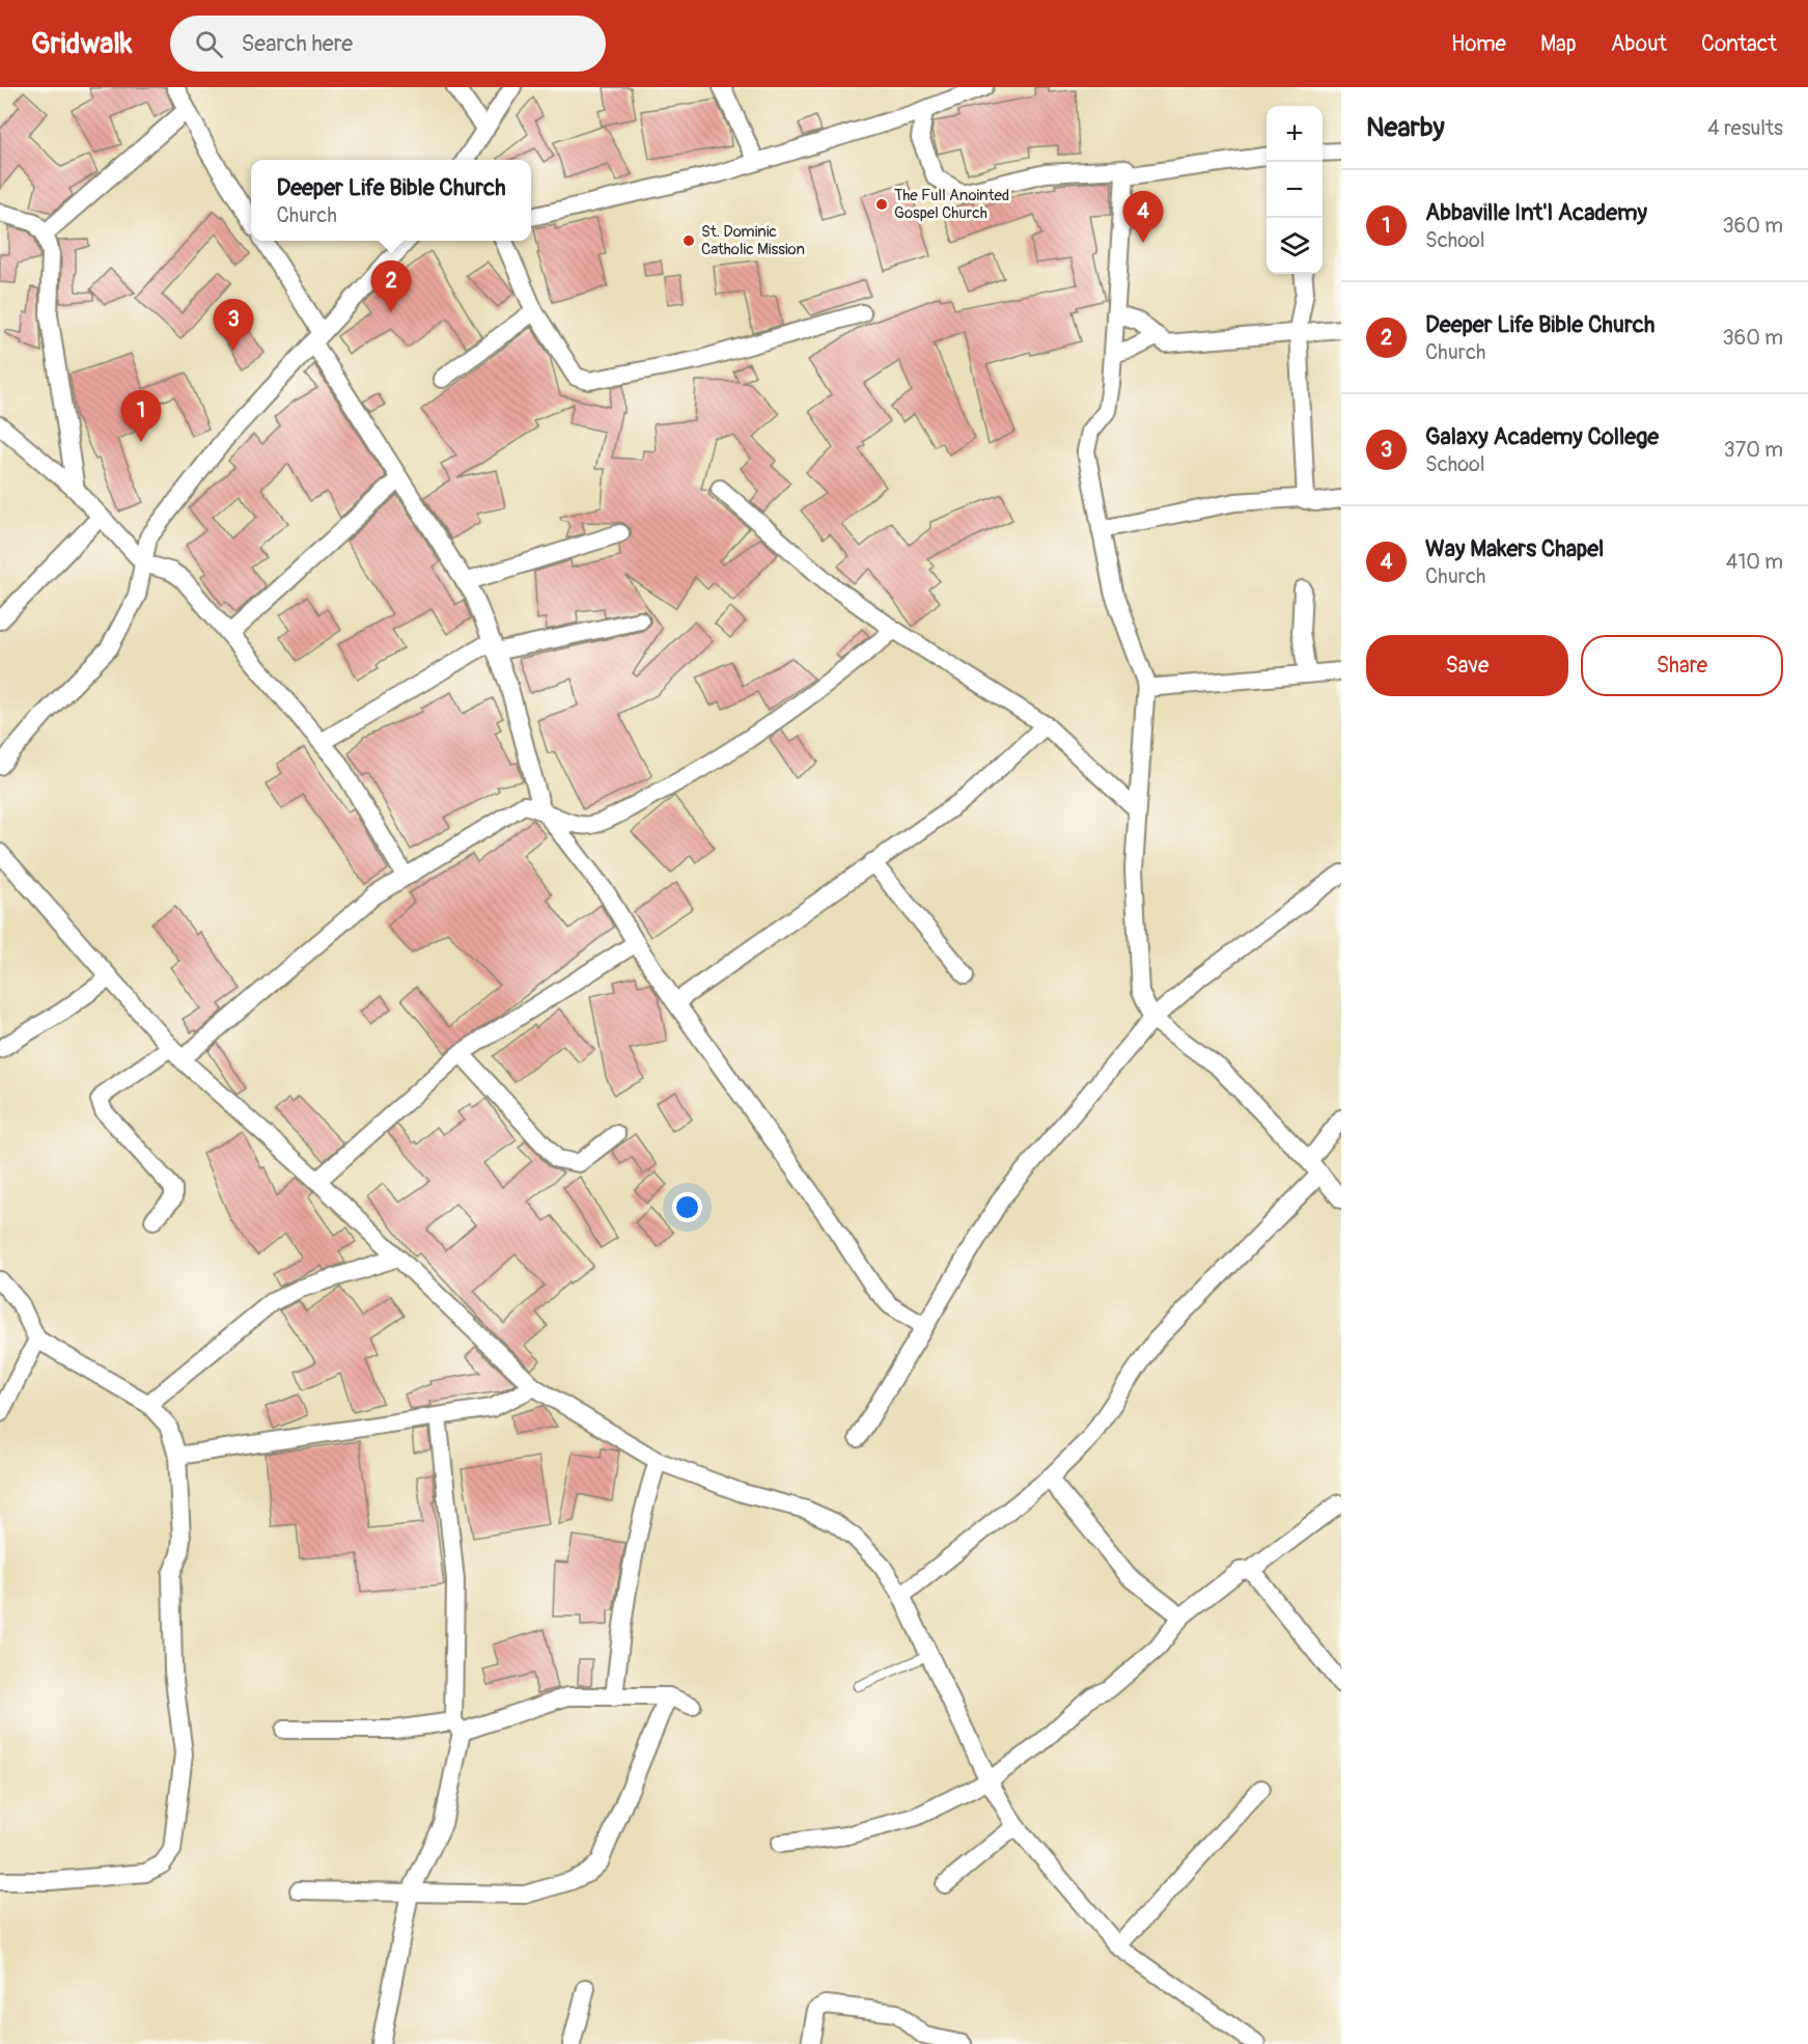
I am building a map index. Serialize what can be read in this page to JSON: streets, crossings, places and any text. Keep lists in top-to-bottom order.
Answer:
{
  "places": ["The Full Anointed Gospel Church", "St. Dominic Catholic Mission"],
  "page": {
    "header": "Gridwalk",
    "search": "Search here",
    "nav": [
      "Home",
      "Map",
      "About",
      "Contact"
    ],
    "heading": ["Nearby", "4 results"],
    "map_buttons": ["+", "−"],
    "popup": ["Deeper Life Bible Church", "Church"],
    "list": [
      {
        "mark": "1",
        "name": "Abbaville Int'l Academy",
        "note": "School",
        "value": "360 m"
      },
      {
        "mark": "2",
        "name": "Deeper Life Bible Church",
        "note": "Church",
        "value": "360 m"
      },
      {
        "mark": "3",
        "name": "Galaxy Academy College",
        "note": "School",
        "value": "370 m"
      },
      {
        "mark": "4",
        "name": "Way Makers Chapel",
        "note": "Church",
        "value": "410 m"
      }
    ],
    "pins": [
      "4",
      "2",
      "3",
      "1"
    ],
    "buttons": ["Save", "Share"]
  }
}
